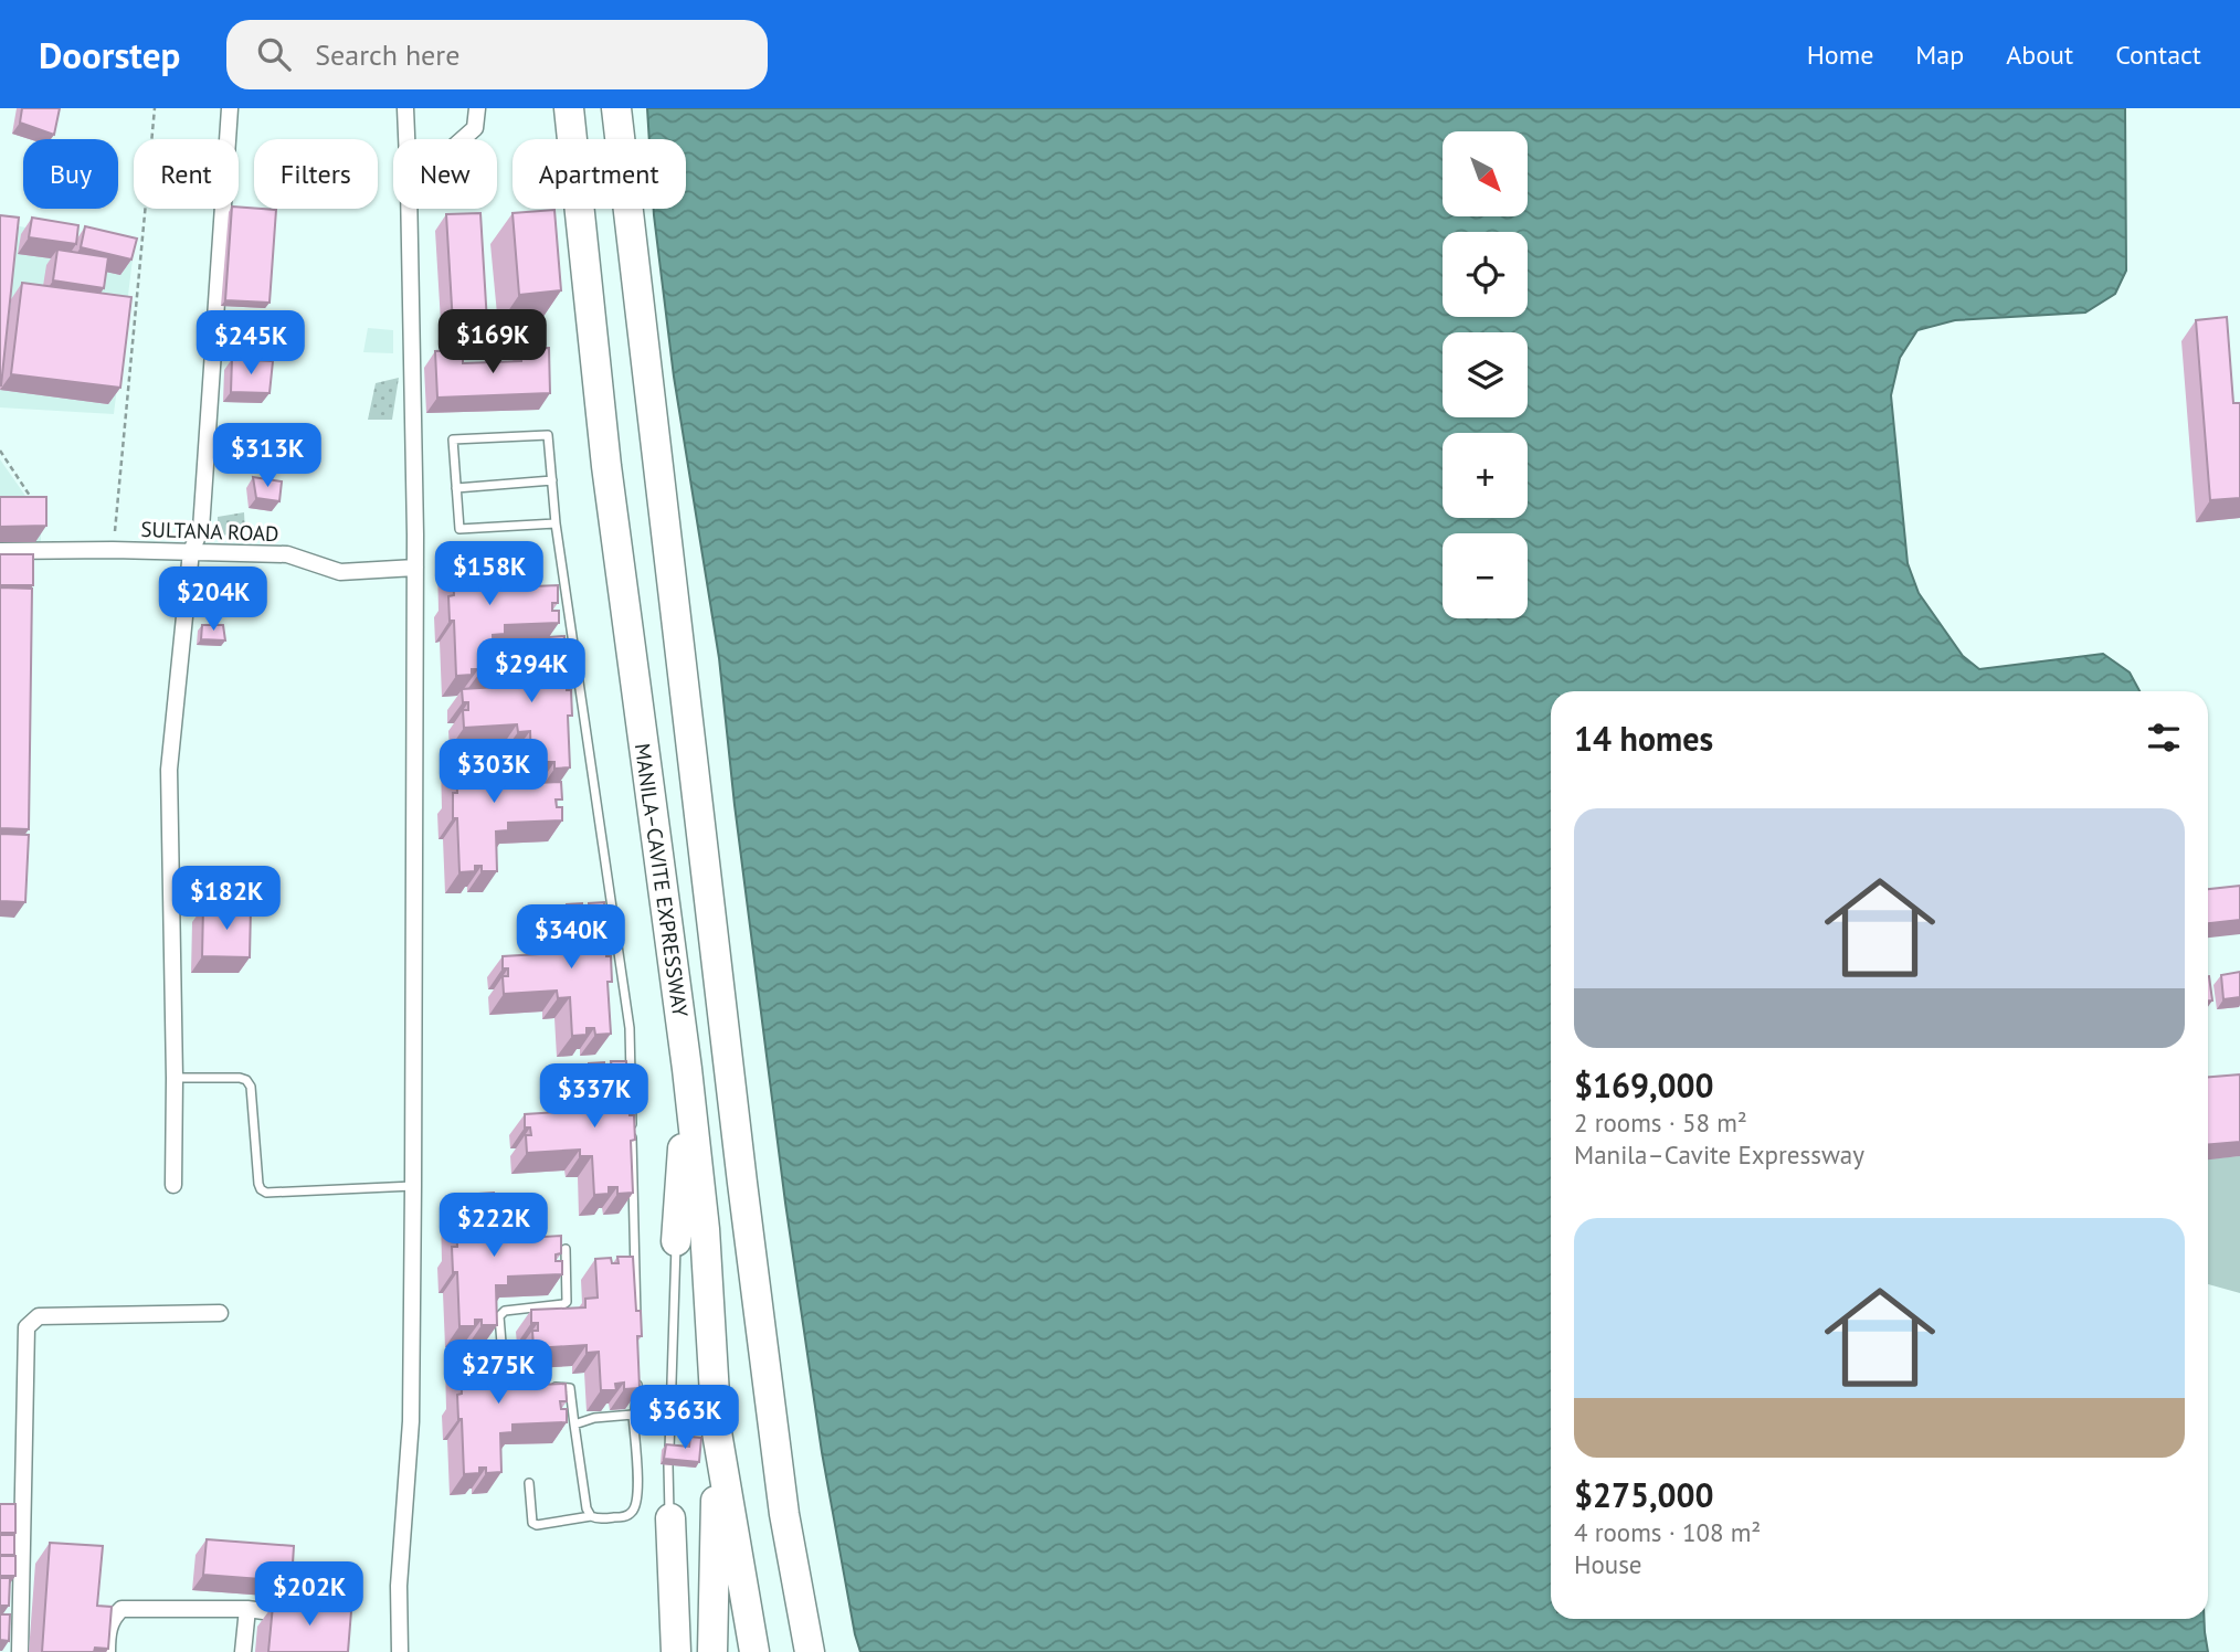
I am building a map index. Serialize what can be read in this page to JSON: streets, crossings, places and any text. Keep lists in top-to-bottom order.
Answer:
{
  "streets": {
    "highway": ["MANILA–CAVITE EXPRESSWAY"],
    "street": ["SULTANA ROAD"]
  },
  "north": "bottom right",
  "page": {
    "header": "Doorstep",
    "search": "Search here",
    "nav": [
      "Home",
      "Map",
      "About",
      "Contact"
    ],
    "map_buttons": ["+", "−"],
    "chip": [
      "Buy",
      "Rent",
      "Filters",
      "New",
      "Apartment"
    ],
    "price": [
      "$169K",
      "$245K",
      "$313K",
      "$158K",
      "$204K",
      "$294K",
      "$303K",
      "$182K",
      "$340K",
      "$337K",
      "$222K",
      "$275K",
      "$363K",
      "$202K"
    ],
    "heading": "14 homes",
    "list": [
      {
        "name": "$169,000",
        "note": "2 rooms · 58 m² · Manila–Cavite Expressway"
      },
      {
        "name": "$275,000",
        "note": "4 rooms · 108 m² · House"
      }
    ]
  }
}
